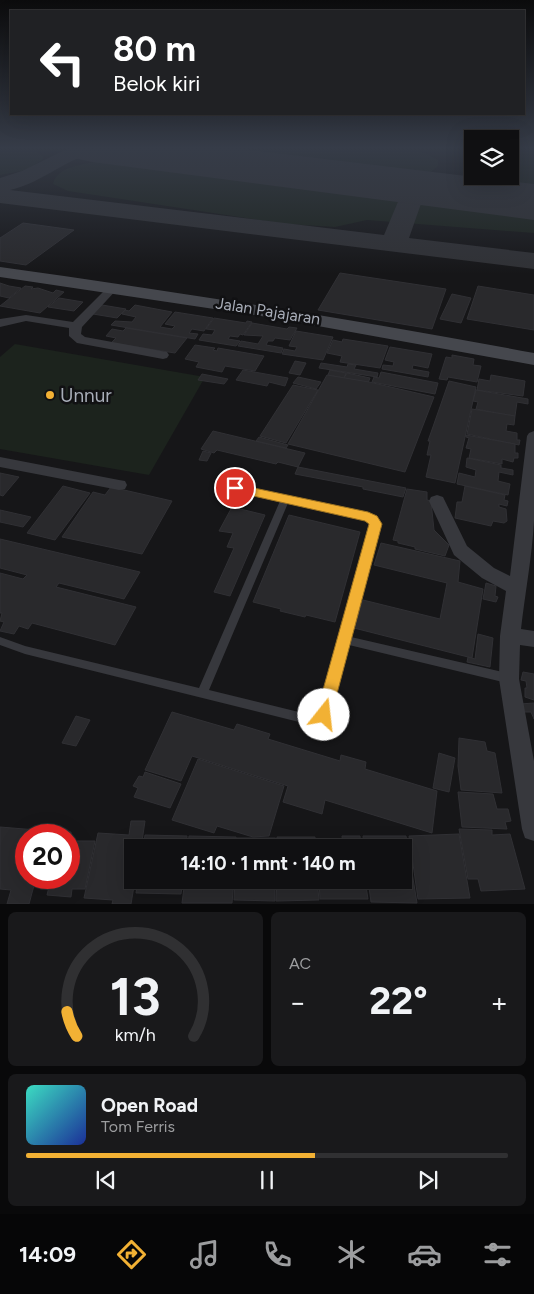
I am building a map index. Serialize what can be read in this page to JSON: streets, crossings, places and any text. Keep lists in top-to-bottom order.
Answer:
{
  "streets": {
    "main road": ["Jalan Pajajaran"]
  },
  "places": ["Unnur"],
  "page": {
    "turn": ["80 m", "Belok kiri"],
    "limit": "20",
    "trip": "14:10 · 1 mnt · 140 m",
    "tile": "AC",
    "heat": ["−", "22°", "+"],
    "song": ["Open Road", "Tom Ferris"],
    "tabs": "14:09",
    "gauge": ["13", "km/h"]
  }
}
